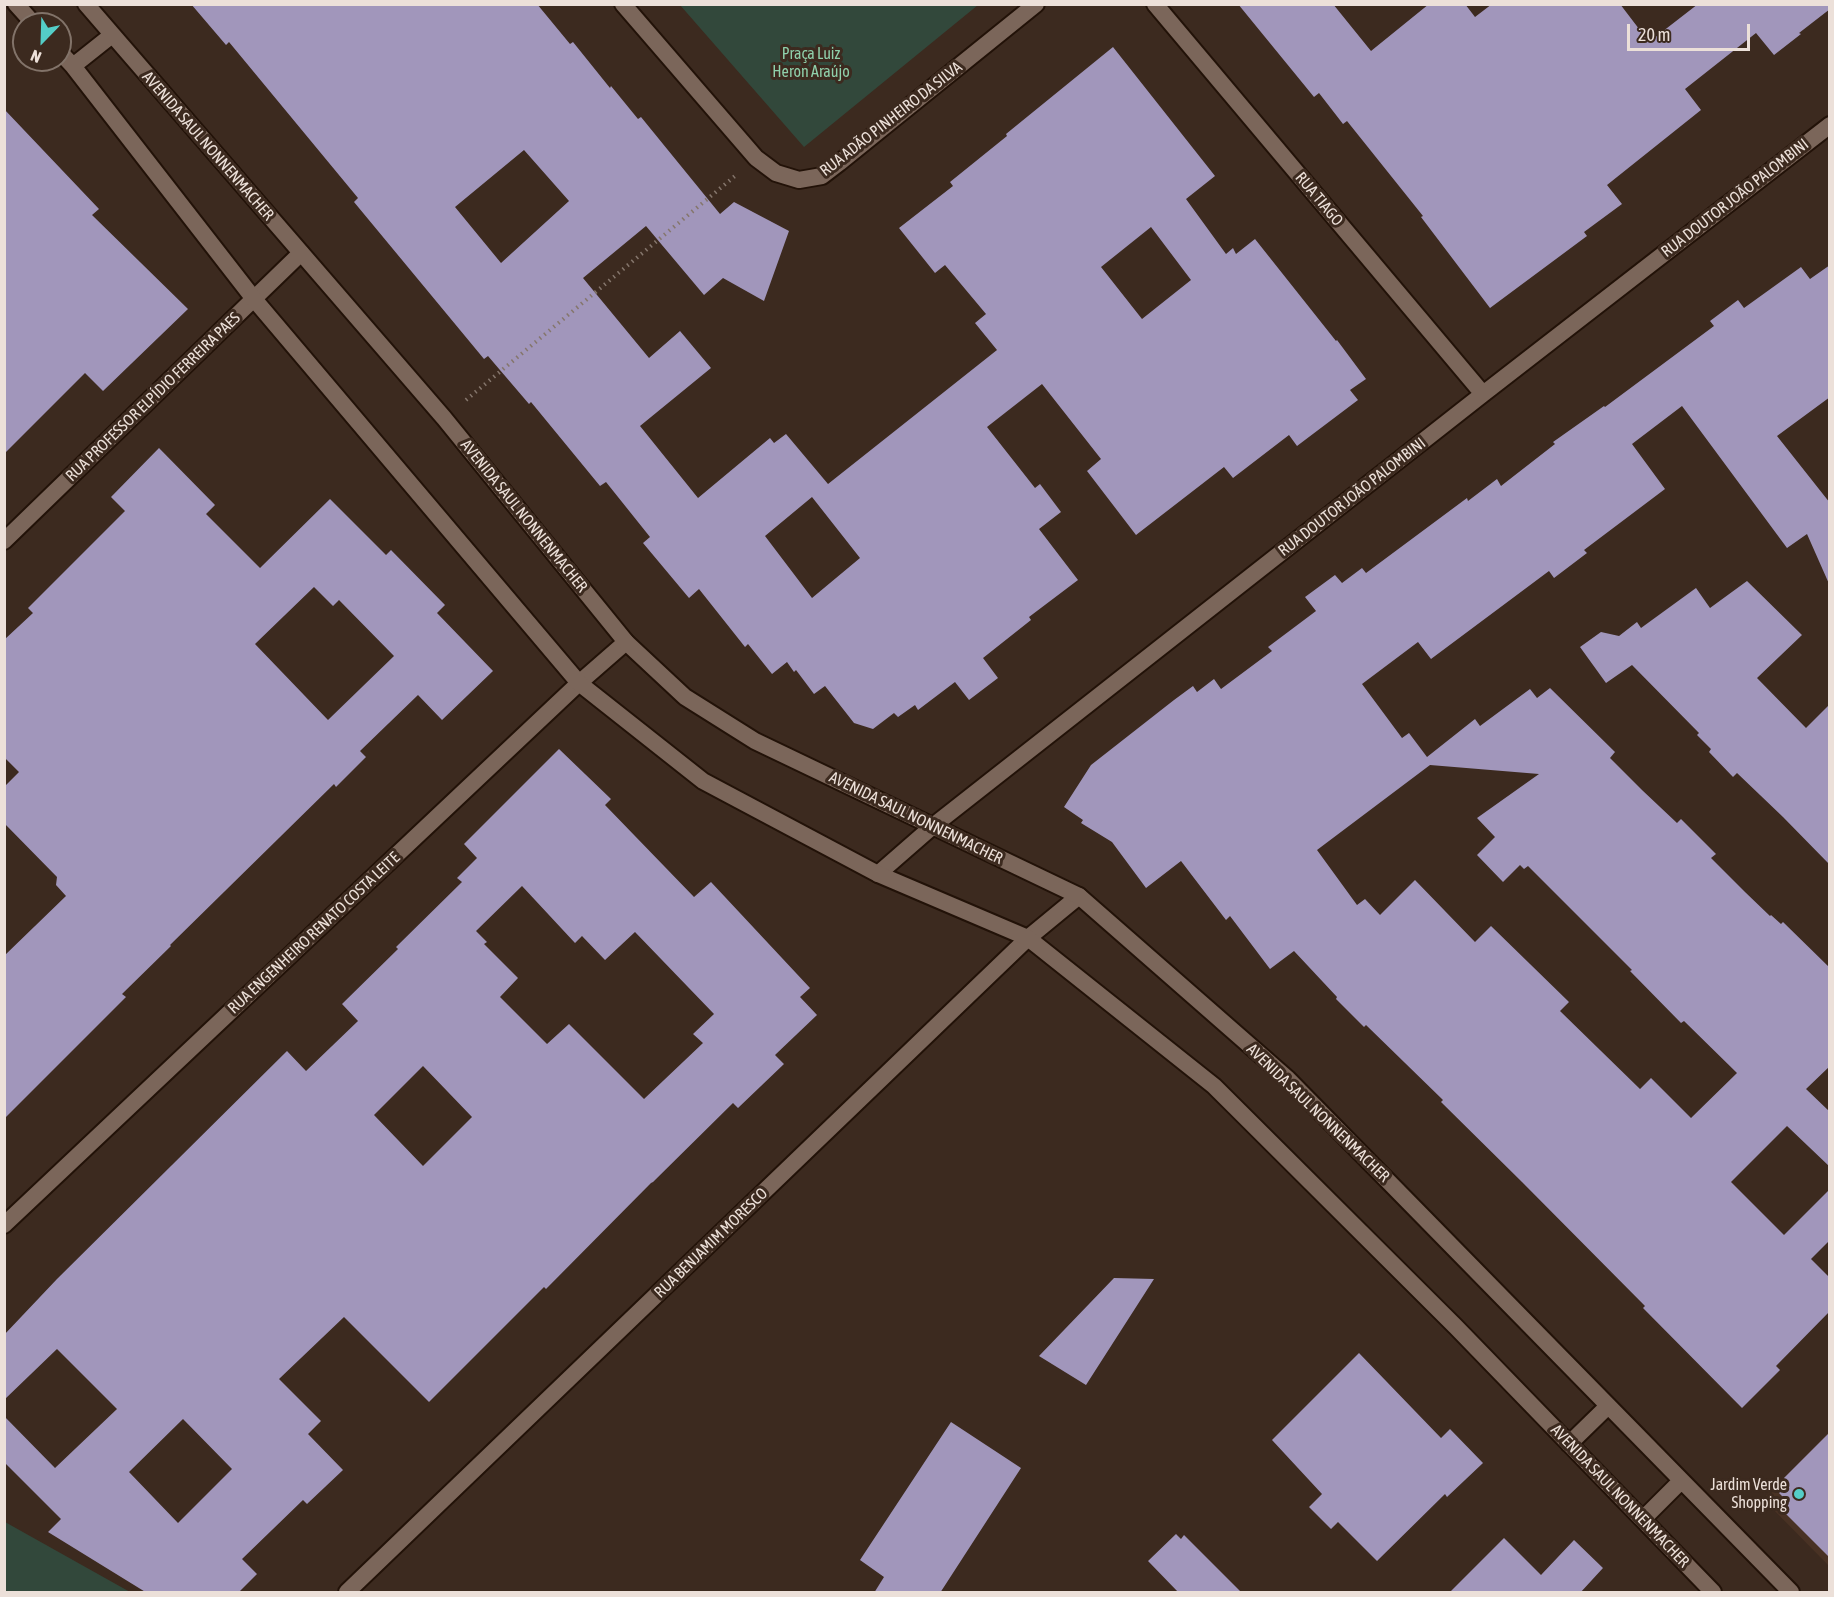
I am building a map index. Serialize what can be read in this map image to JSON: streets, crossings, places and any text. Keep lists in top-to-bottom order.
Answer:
{
  "streets": {
    "street": [
      "RUA ADÃO PINHEIRO DA SILVA",
      "AVENIDA SAUL NONNENMACHER",
      "RUA DOUTOR JOÃO PALOMBINI",
      "RUA TIAGO",
      "RUA PROFESSOR ELPÍDIO FERREIRA PAES",
      "RUA ENGENHEIRO RENATO COSTA LEITE",
      "RUA BENJAMIM MORESCO"
    ]
  },
  "crossings": [
    ["AVENIDA SAUL NONNENMACHER", "RUA DOUTOR JOÃO PALOMBINI"],
    ["AVENIDA SAUL NONNENMACHER", "RUA PROFESSOR ELPÍDIO FERREIRA PAES"],
    ["AVENIDA SAUL NONNENMACHER", "RUA ENGENHEIRO RENATO COSTA LEITE"],
    ["AVENIDA SAUL NONNENMACHER", "RUA BENJAMIM MORESCO"],
    ["RUA DOUTOR JOÃO PALOMBINI", "RUA TIAGO"]
  ],
  "parks": ["Praça Luiz Heron Araújo"],
  "places": ["Jardim Verde Shopping"],
  "scale_bar": "20 m",
  "north": "bottom left"
}
